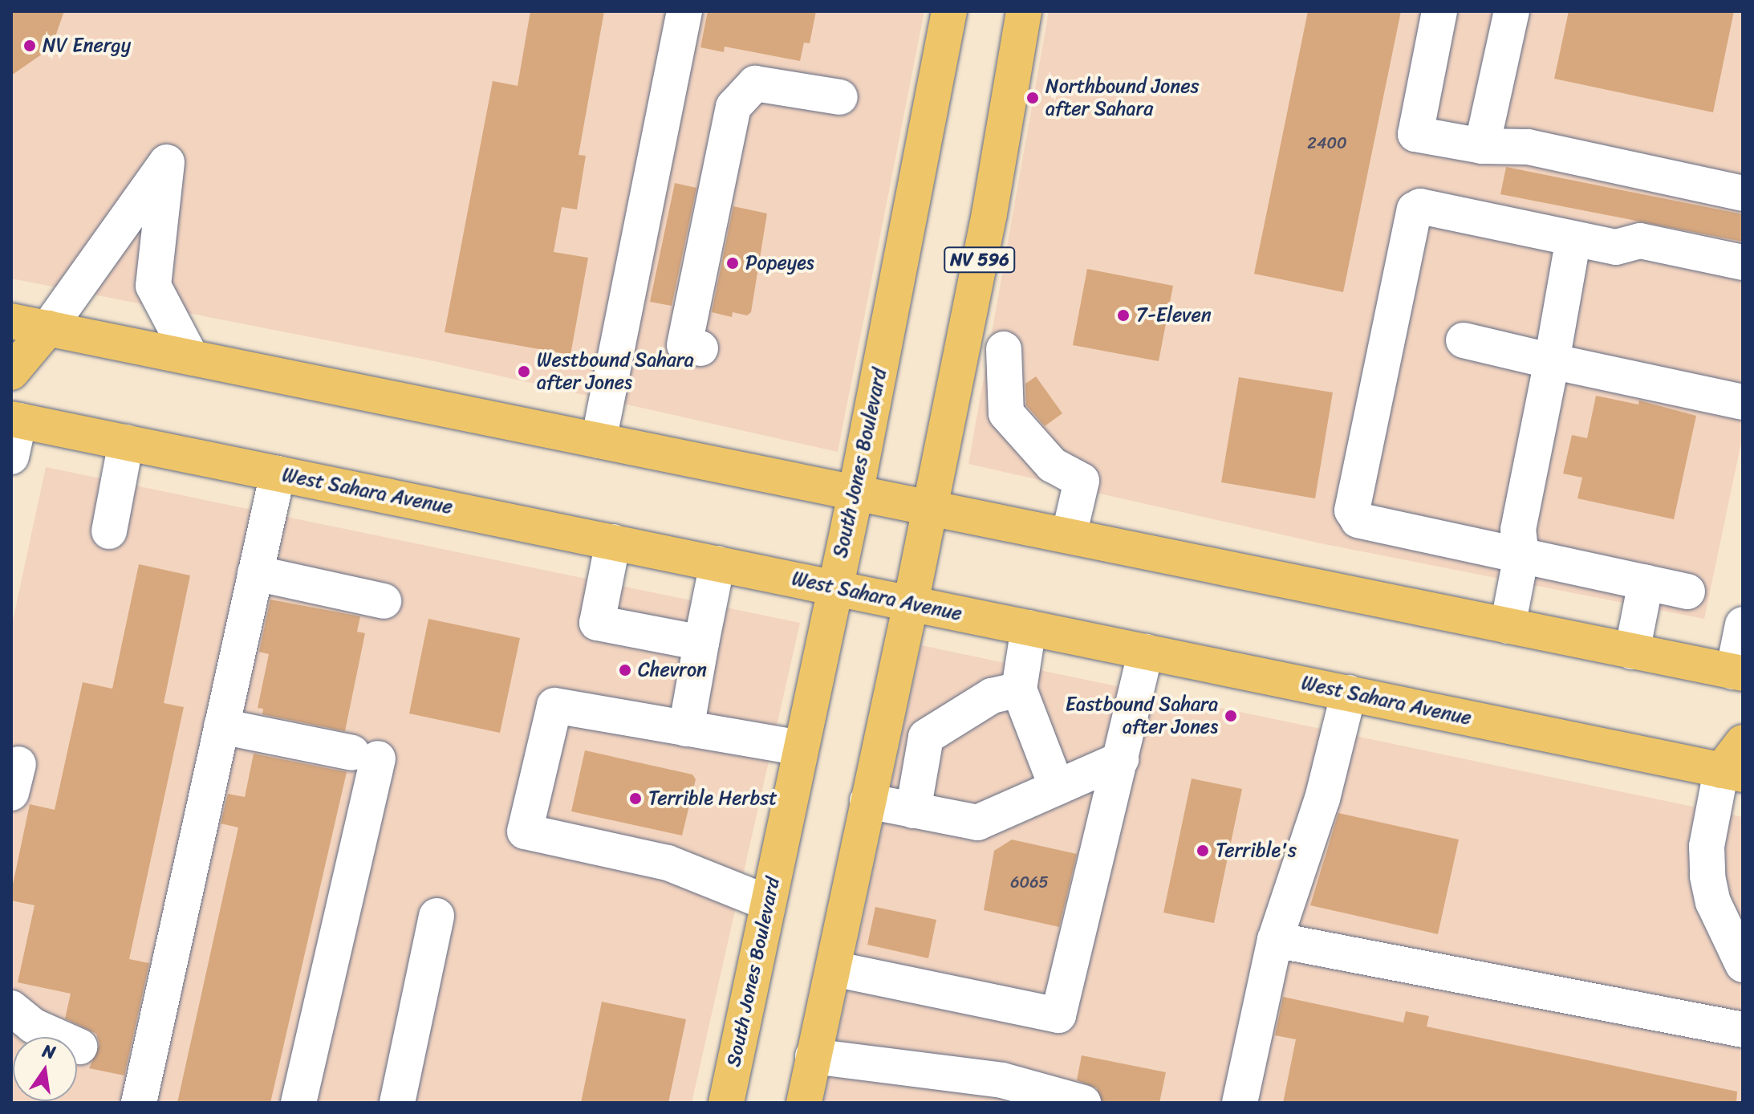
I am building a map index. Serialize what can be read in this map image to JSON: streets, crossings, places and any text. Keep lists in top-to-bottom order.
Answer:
{
  "streets": {
    "main road": ["NV 596", "South Jones Boulevard", "West Sahara Avenue"]
  },
  "crossings": [
    ["NV 596", "West Sahara Avenue"],
    ["South Jones Boulevard", "West Sahara Avenue"]
  ],
  "places": [
    "NV Energy",
    "Northbound Jones after Sahara",
    "Popeyes",
    "7-Eleven",
    "Westbound Sahara after Jones",
    "Chevron",
    "Eastbound Sahara after Jones",
    "Terrible Herbst",
    "Terrible's"
  ],
  "house_numbers": ["2400", "6065"],
  "north": "top"
}
